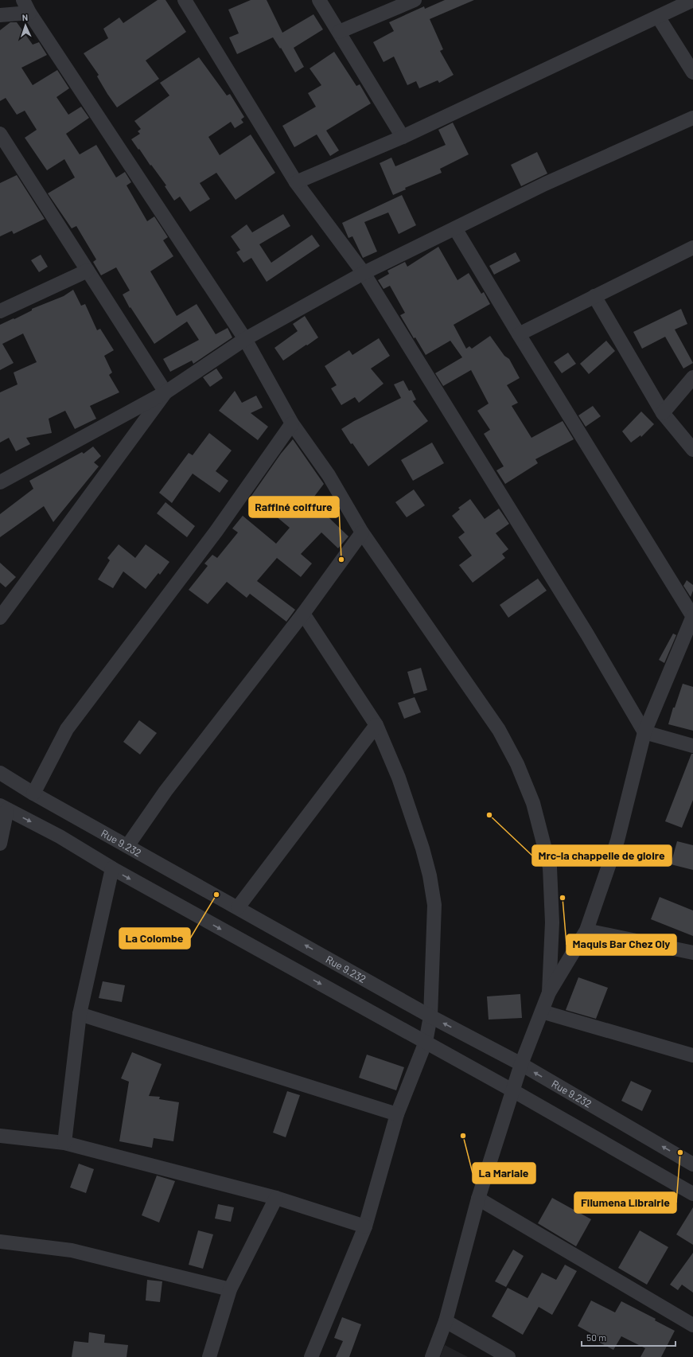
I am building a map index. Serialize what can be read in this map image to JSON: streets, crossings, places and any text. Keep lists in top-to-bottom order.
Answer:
{
  "streets": {
    "street": ["Rue 9.232"]
  },
  "places": [
    "Raffiné coiffure",
    "Mrc-la chappelle de gloire",
    "La Colombe",
    "Maquis Bar Chez Oly",
    "La Mariale",
    "Filumena Librairie"
  ],
  "scale_bar": "50 m",
  "north": "top"
}
